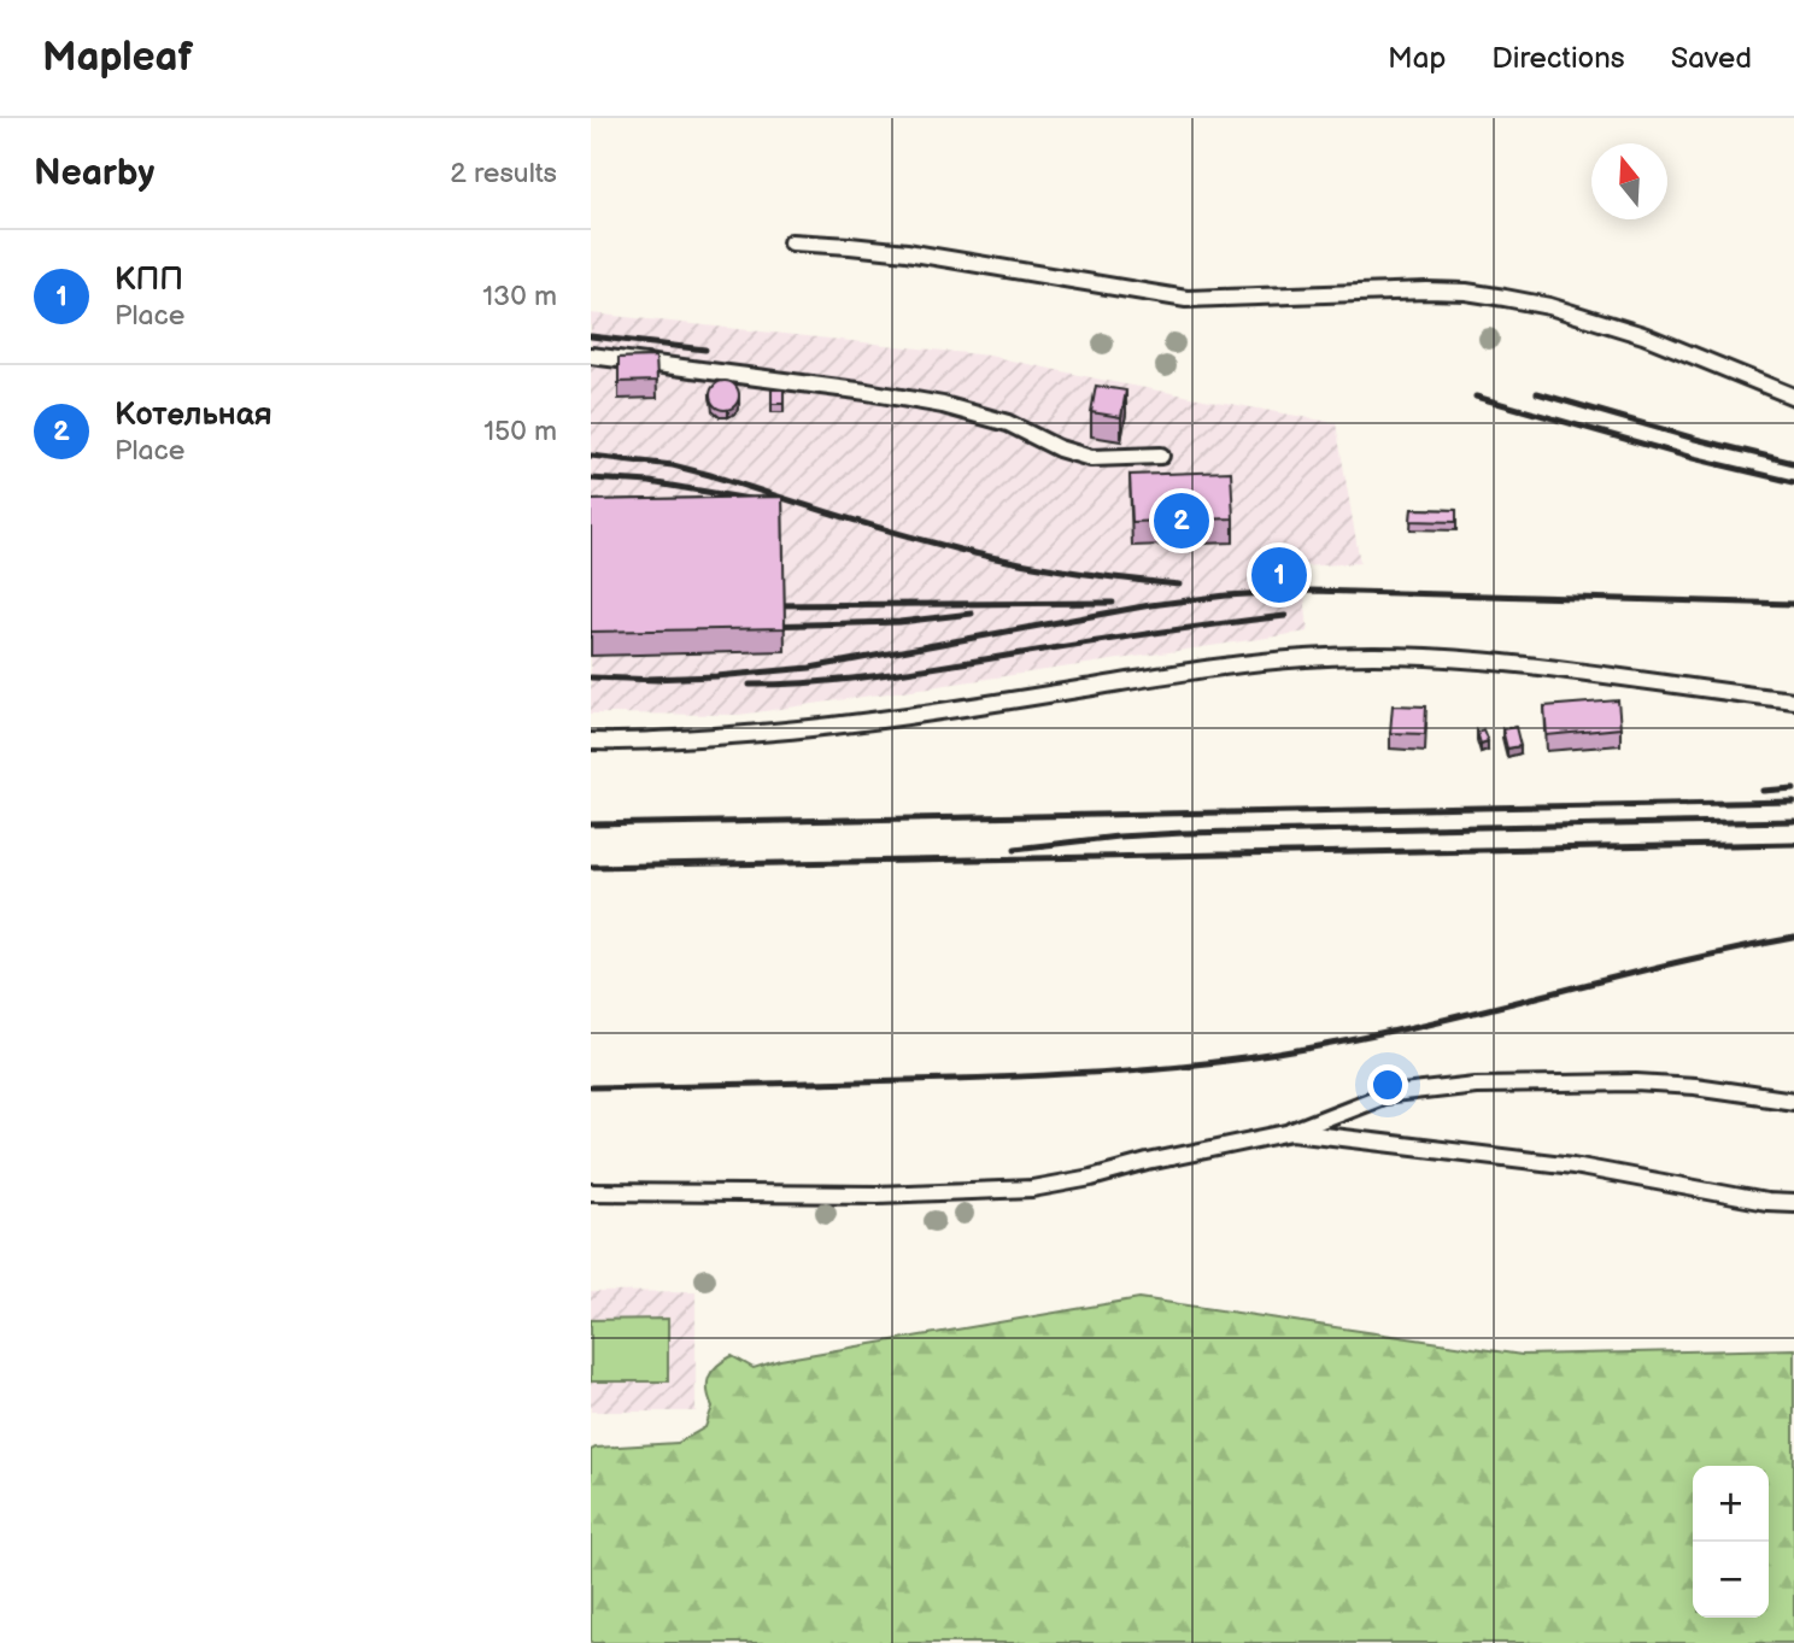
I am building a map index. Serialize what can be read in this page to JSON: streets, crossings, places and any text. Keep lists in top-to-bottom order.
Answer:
{
  "north": "top",
  "page": {
    "header": "Mapleaf",
    "nav": ["Map", "Directions", "Saved"],
    "heading": ["Nearby", "2 results"],
    "list": [
      {
        "mark": "1",
        "name": "КПП",
        "note": "Place",
        "value": "130 m"
      },
      {
        "mark": "2",
        "name": "Котельная",
        "note": "Place",
        "value": "150 m"
      }
    ],
    "pins": ["2", "1"],
    "map_buttons": ["+", "−"]
  }
}
